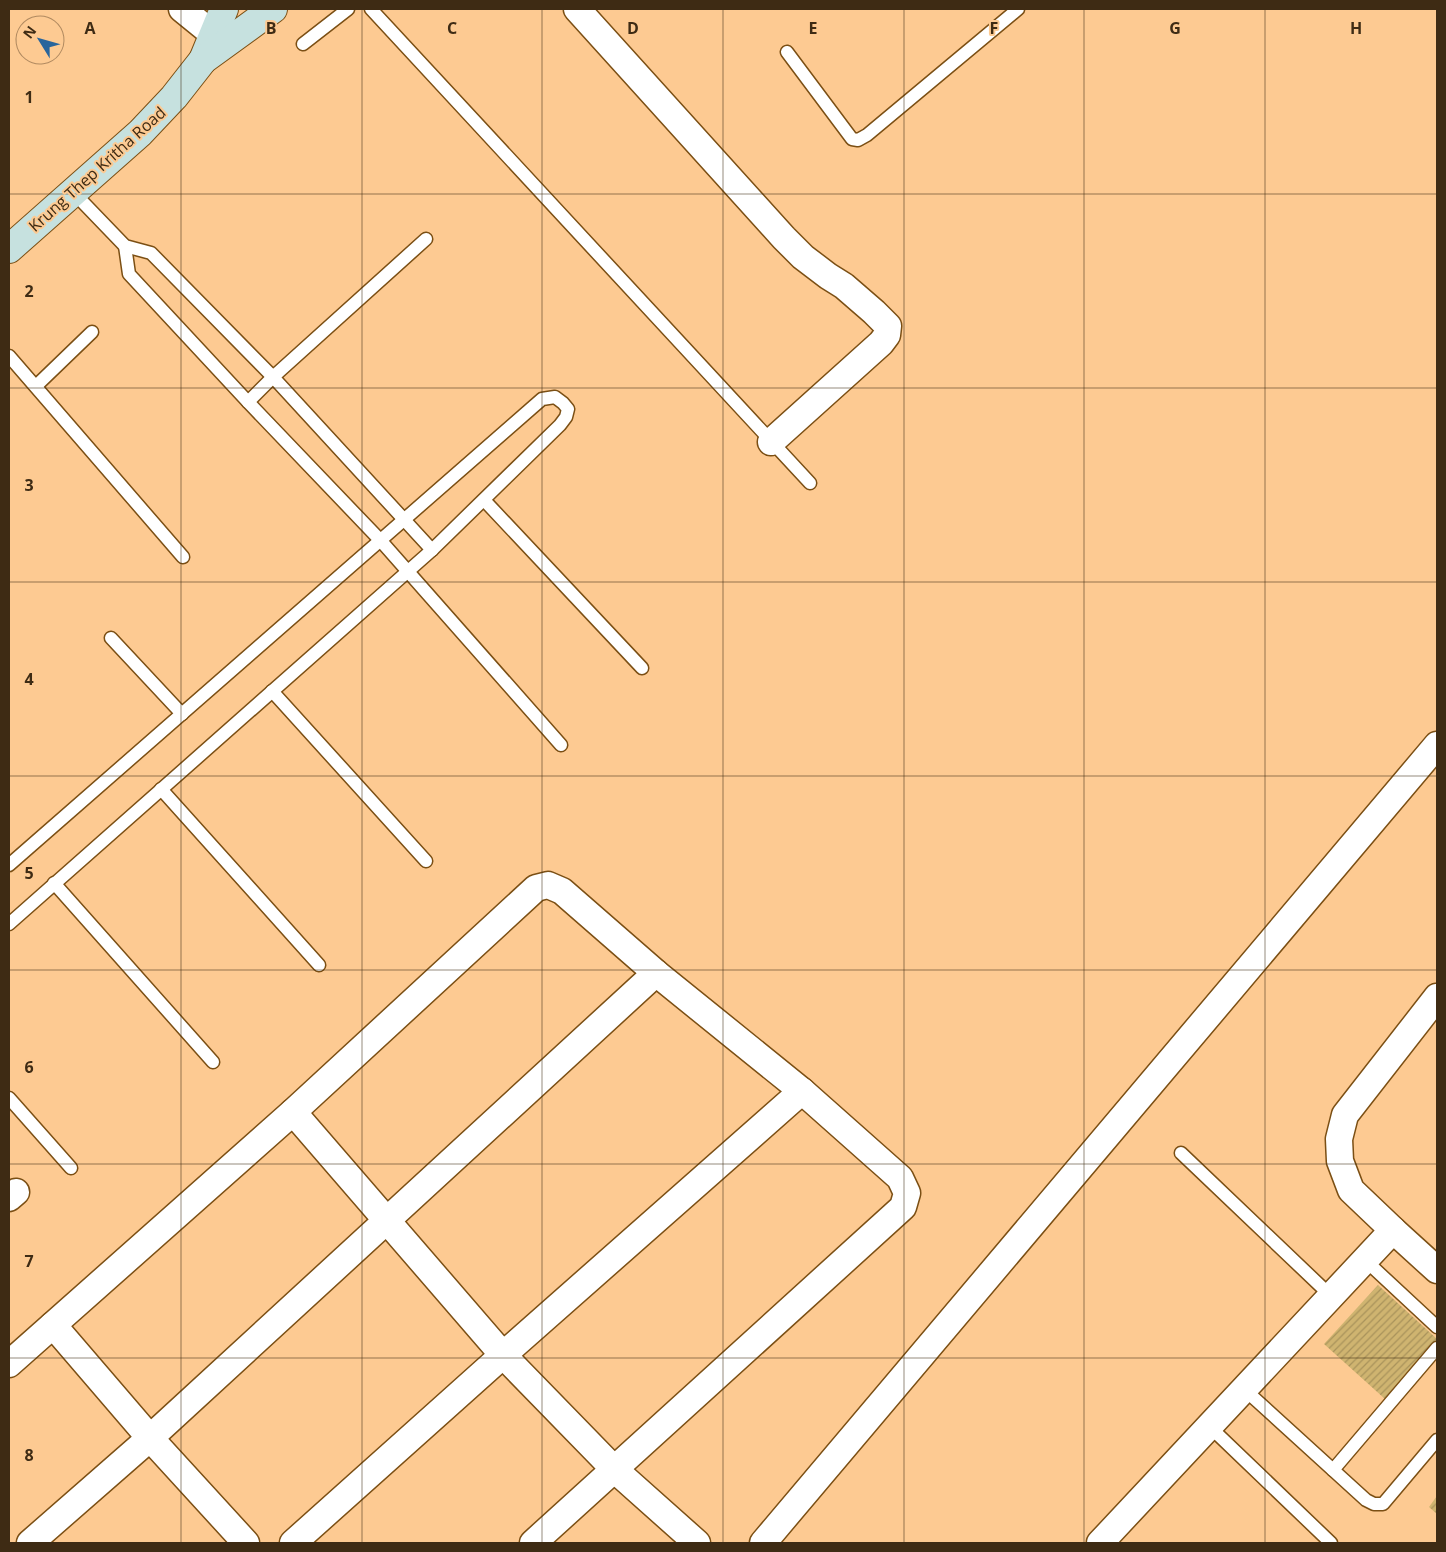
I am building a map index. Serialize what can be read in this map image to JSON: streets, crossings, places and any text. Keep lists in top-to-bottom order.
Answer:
{
  "streets": {
    "main road": ["Krung Thep Kritha Road"]
  },
  "north": "top left",
  "grid": {
    "columns": [
      "A",
      "B",
      "C",
      "D",
      "E",
      "F",
      "G",
      "H"
    ],
    "rows": [
      "1",
      "2",
      "3",
      "4",
      "5",
      "6",
      "7",
      "8"
    ]
  }
}
